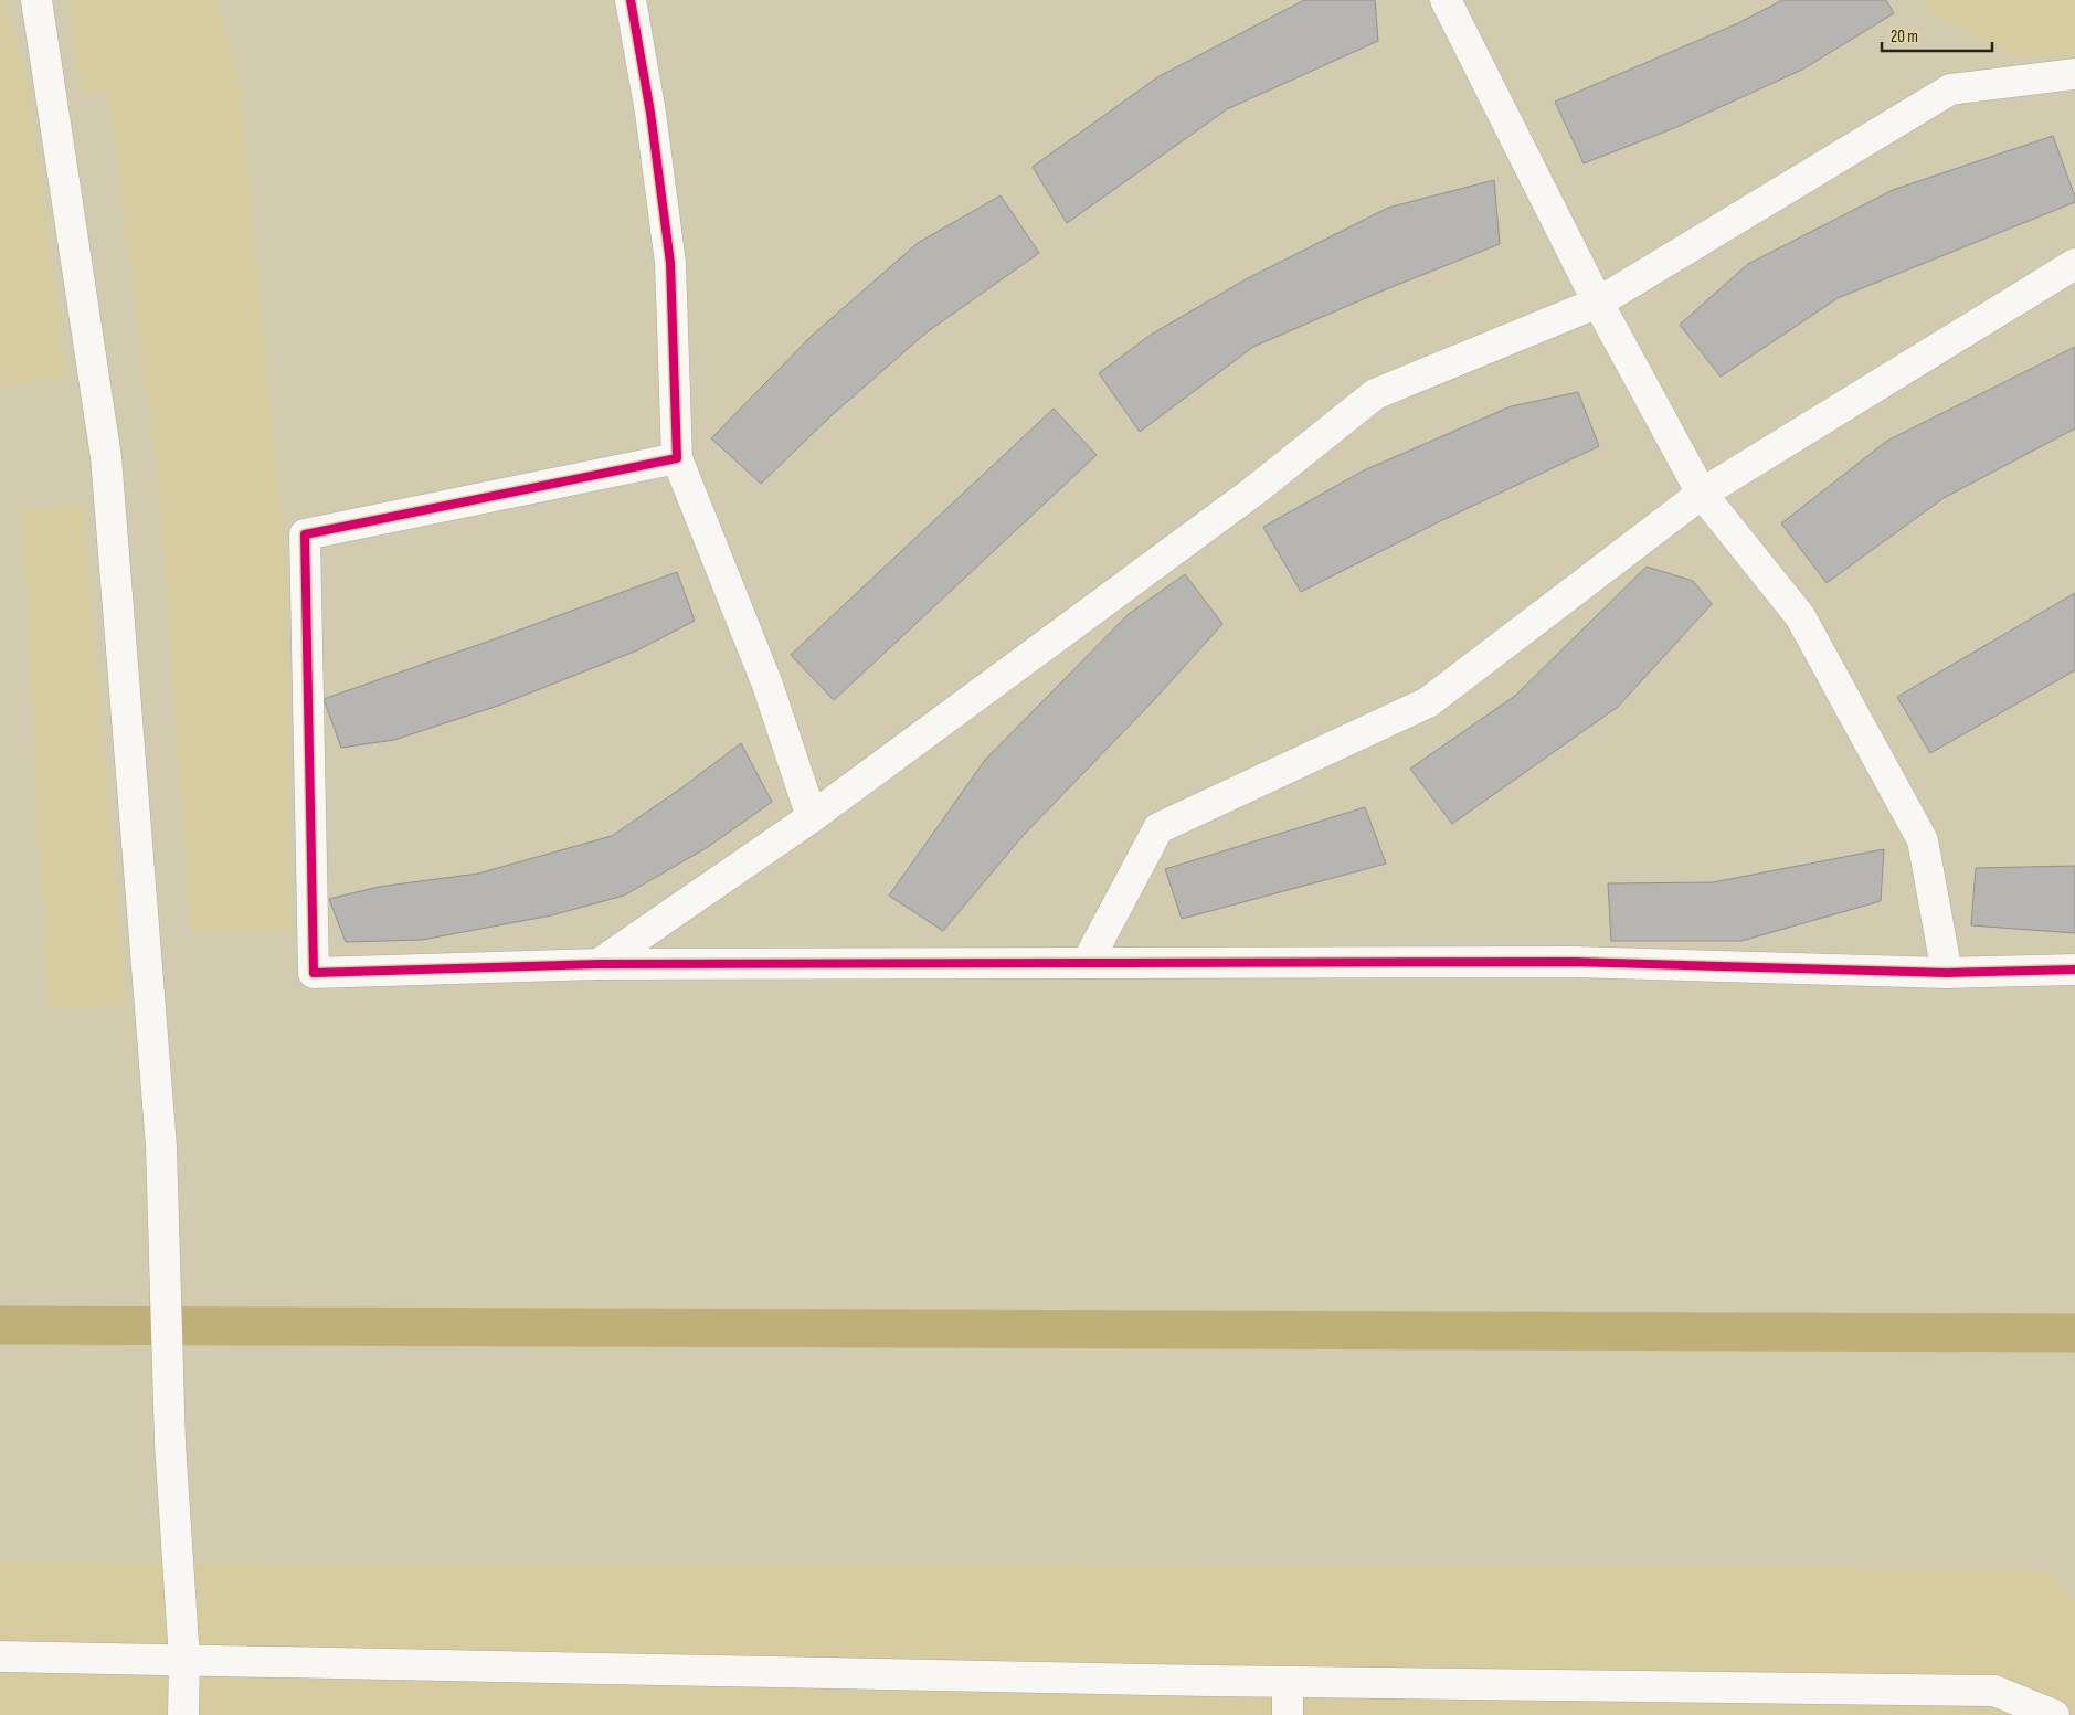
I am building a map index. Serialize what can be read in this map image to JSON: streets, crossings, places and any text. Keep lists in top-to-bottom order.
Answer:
{
  "scale_bar": "20 m"
}
